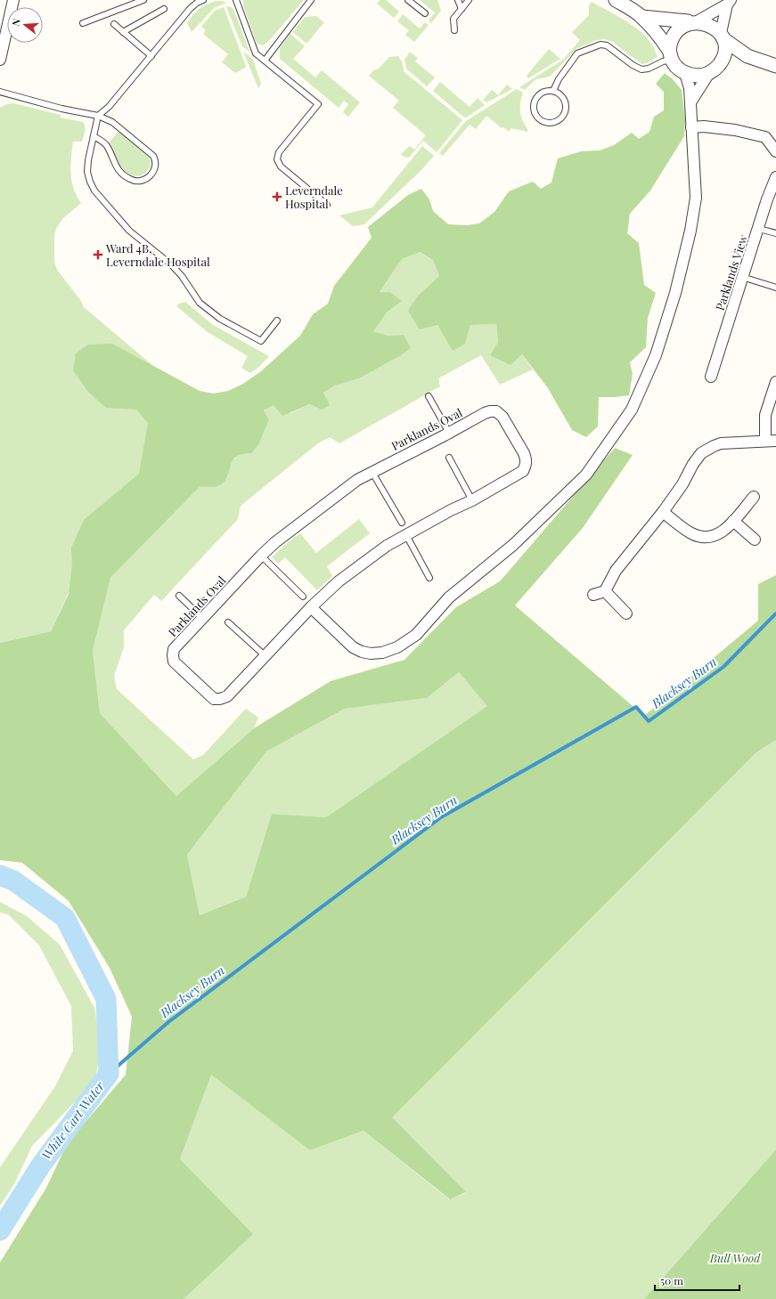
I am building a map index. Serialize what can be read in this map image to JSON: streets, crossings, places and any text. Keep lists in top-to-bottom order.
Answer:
{
  "streets": {
    "street": ["Parklands View", "Parklands Oval"]
  },
  "water": ["Blacksey Burn", "White Cart Water"],
  "parks": ["Bull Wood"],
  "places": {
    "health": ["Leverndale Hospital", "Ward 4B, Leverndale Hospital"]
  },
  "scale_bar": "50 m",
  "north": "left"
}
